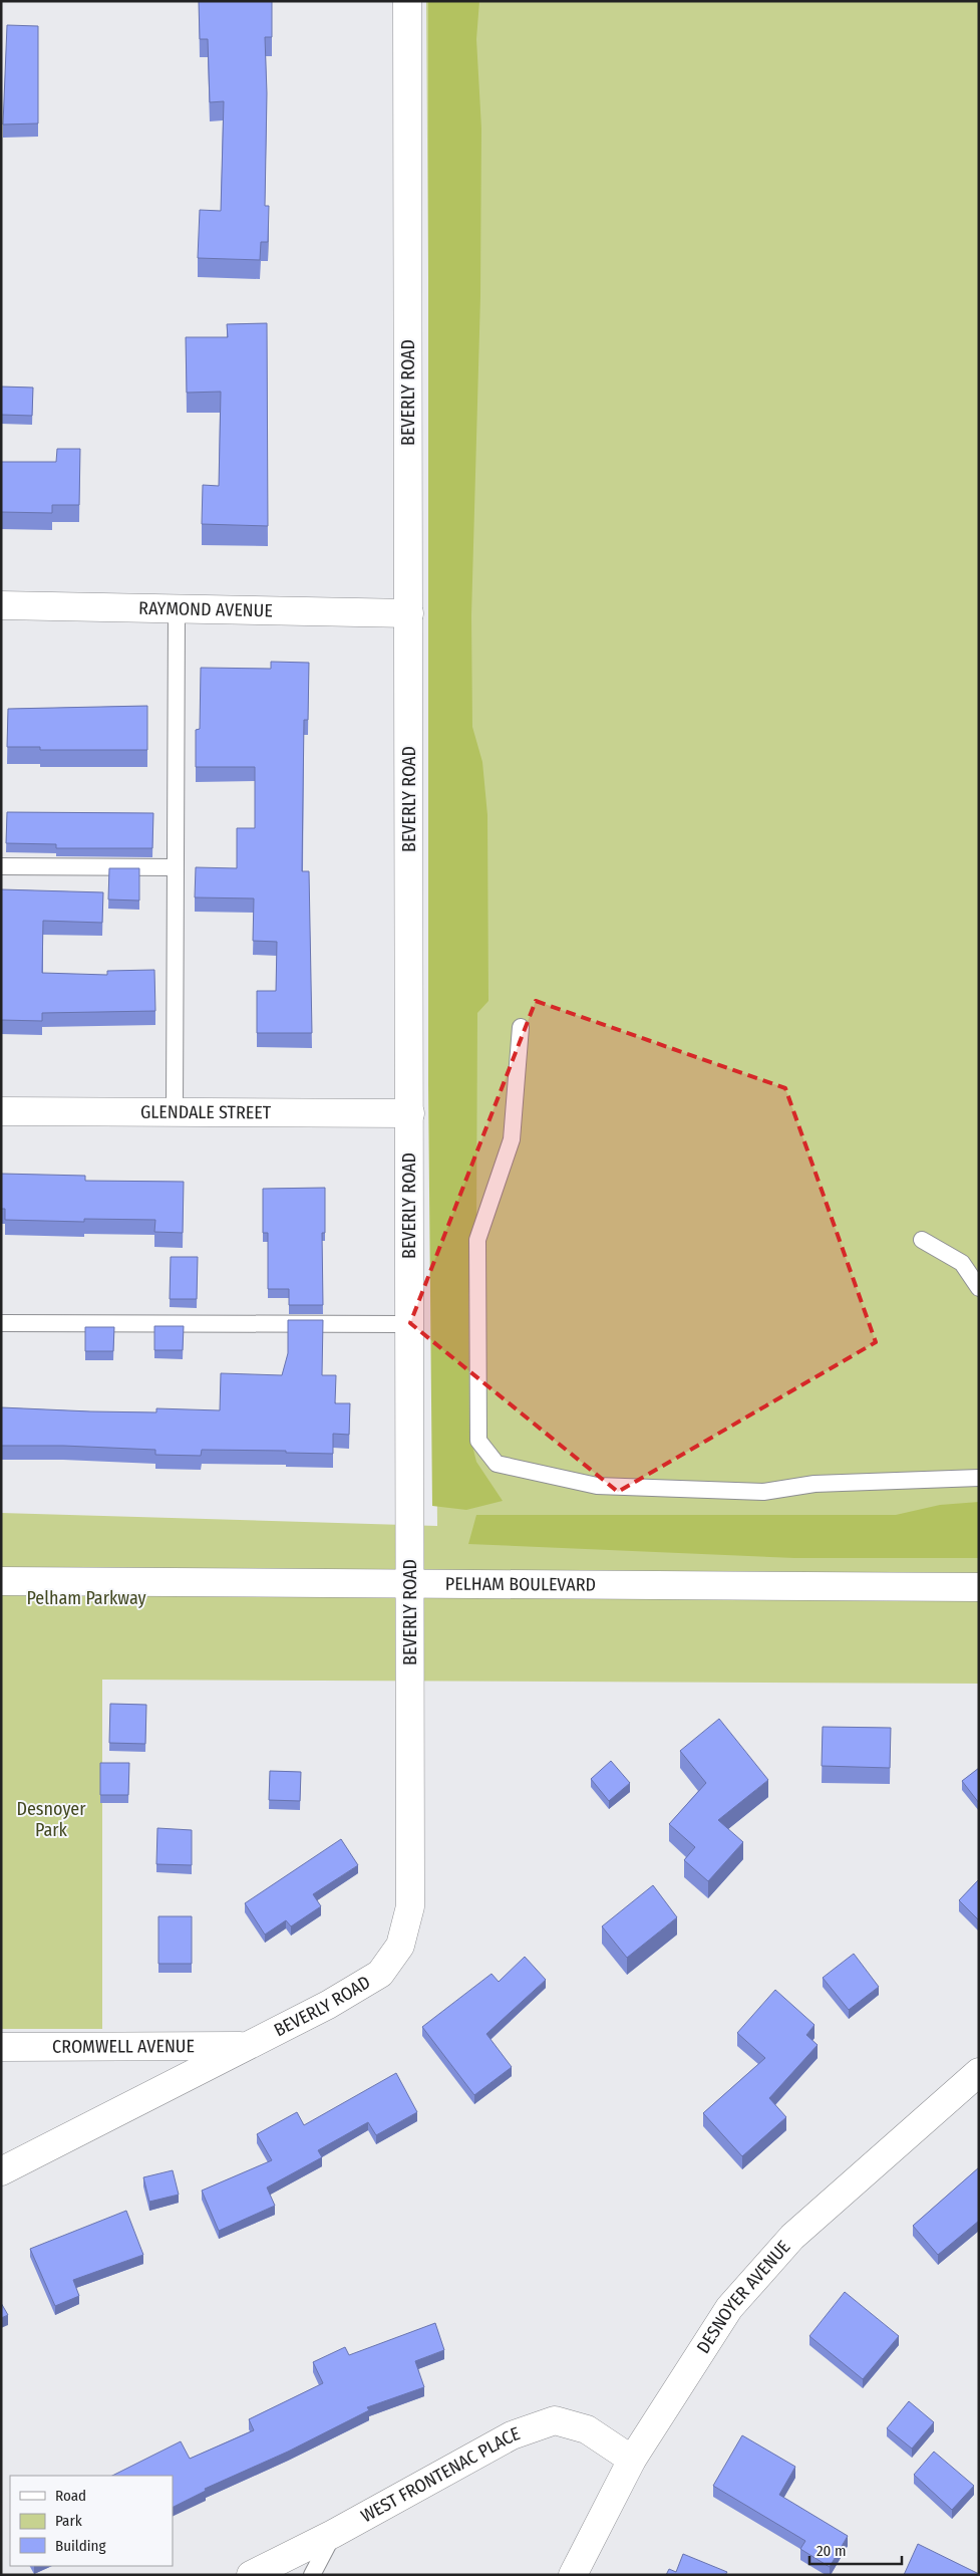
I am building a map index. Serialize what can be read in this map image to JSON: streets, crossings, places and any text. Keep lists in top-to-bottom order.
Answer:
{
  "streets": {
    "street": [
      "BEVERLY ROAD",
      "RAYMOND AVENUE",
      "GLENDALE STREET",
      "PELHAM BOULEVARD",
      "CROMWELL AVENUE",
      "DESNOYER AVENUE",
      "WEST FRONTENAC PLACE"
    ]
  },
  "crossings": [
    ["BEVERLY ROAD", "RAYMOND AVENUE"],
    ["BEVERLY ROAD", "GLENDALE STREET"],
    ["BEVERLY ROAD", "PELHAM BOULEVARD"],
    ["BEVERLY ROAD", "CROMWELL AVENUE"],
    ["DESNOYER AVENUE", "WEST FRONTENAC PLACE"]
  ],
  "parks": ["Pelham Parkway", "Desnoyer Park"],
  "legend": ["Road", "Park", "Building"],
  "scale_bar": "20 m"
}
